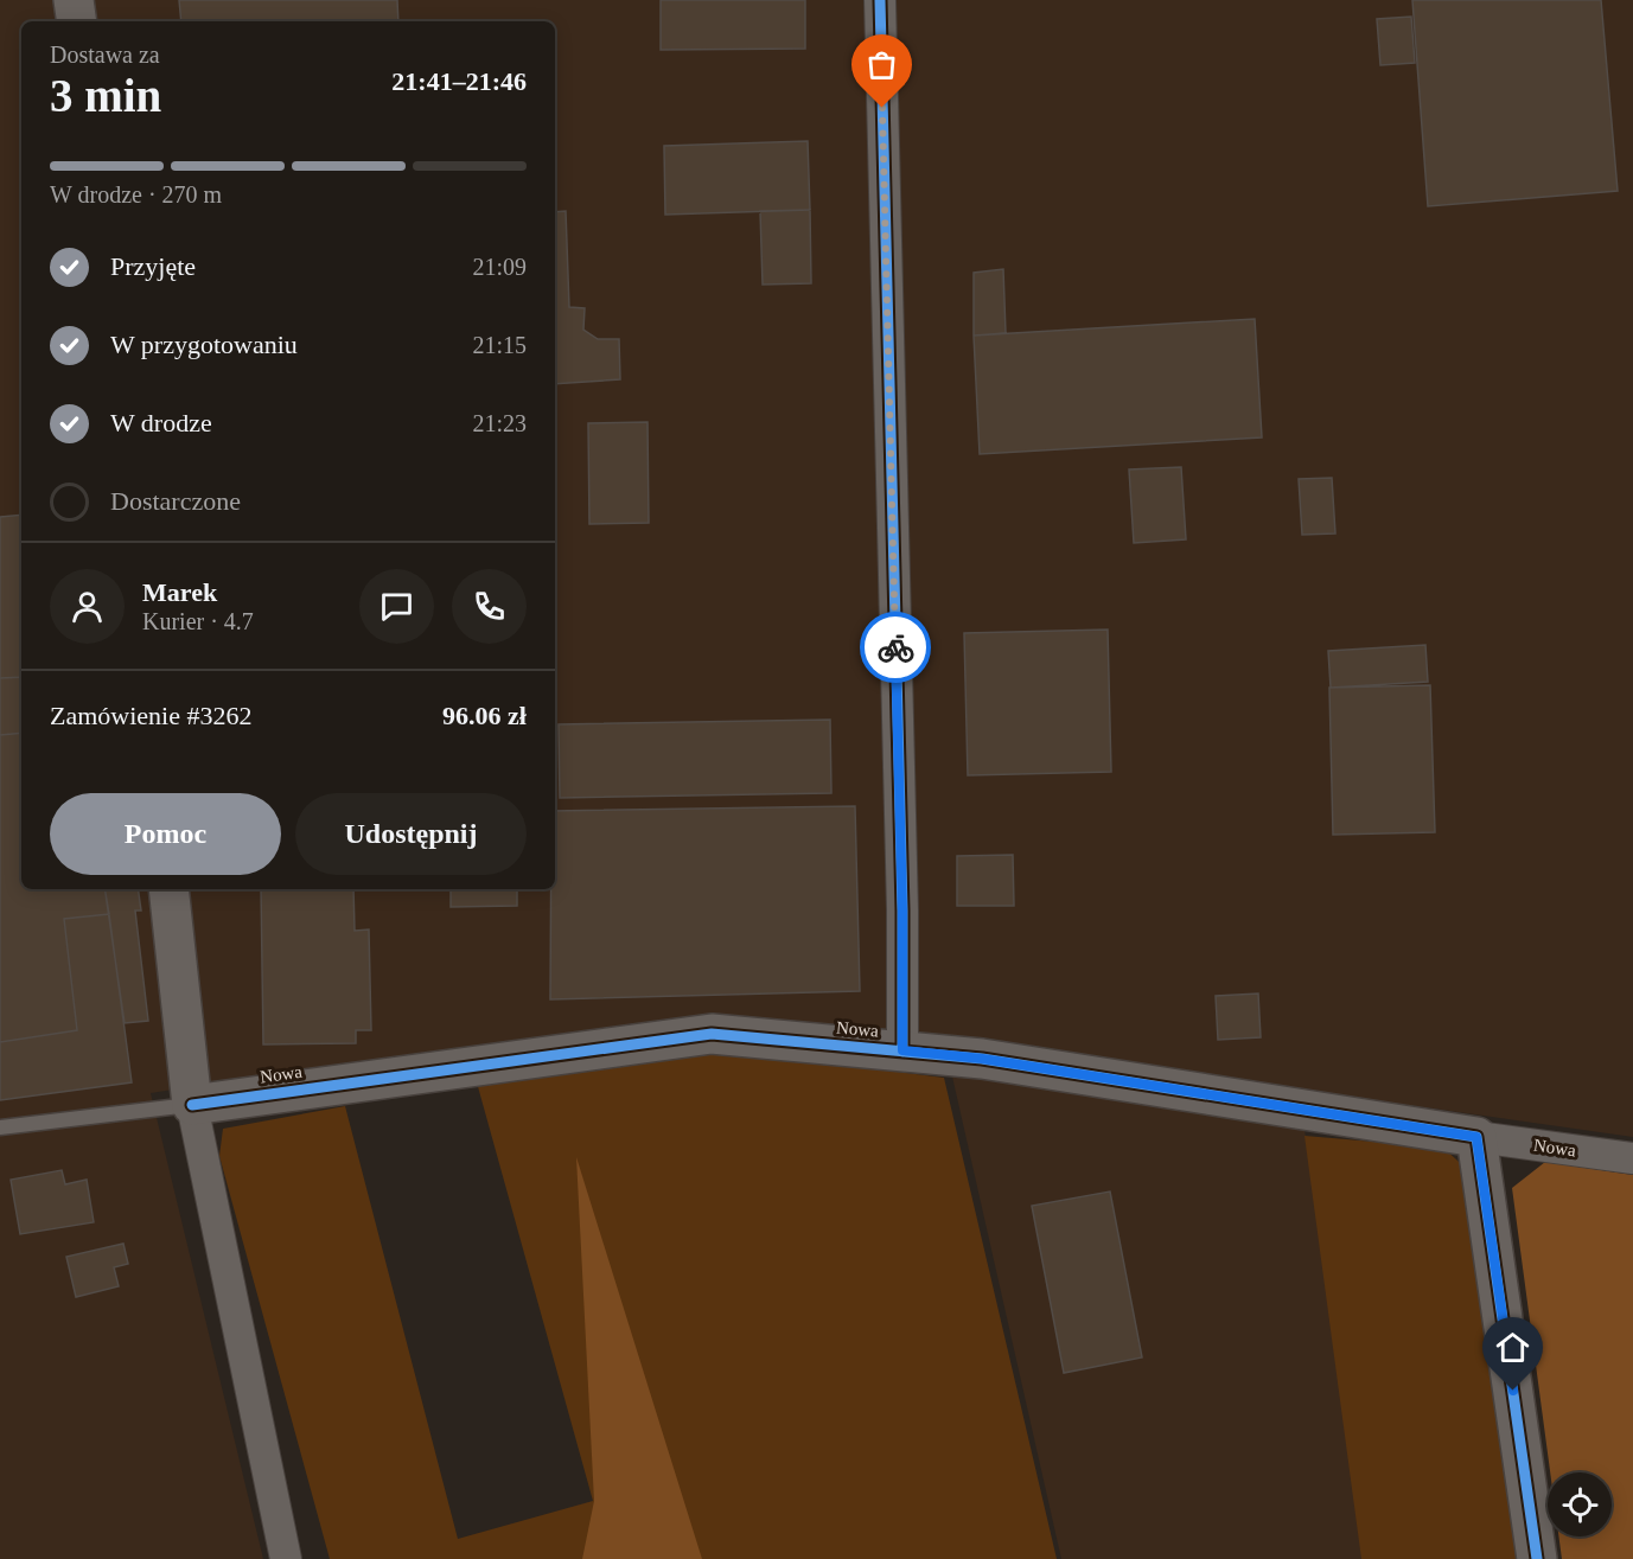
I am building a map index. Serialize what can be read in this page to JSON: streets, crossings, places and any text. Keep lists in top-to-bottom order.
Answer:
{
  "streets": {
    "street": ["Nowa"]
  },
  "page": {
    "heading": ["3 min", "Dostawa za", "21:41–21:46"],
    "panel": [
      "Marek",
      "Kurier · 4.7",
      "Zamówienie #3262",
      "96.06 zł"
    ],
    "bar": "W drodze · 270 m",
    "list": [
      ["Przyjęte", "21:09"],
      ["W przygotowaniu", "21:15"],
      ["W drodze", "21:23"],
      "Dostarczone"
    ],
    "buttons": ["Pomoc", "Udostępnij"]
  }
}
